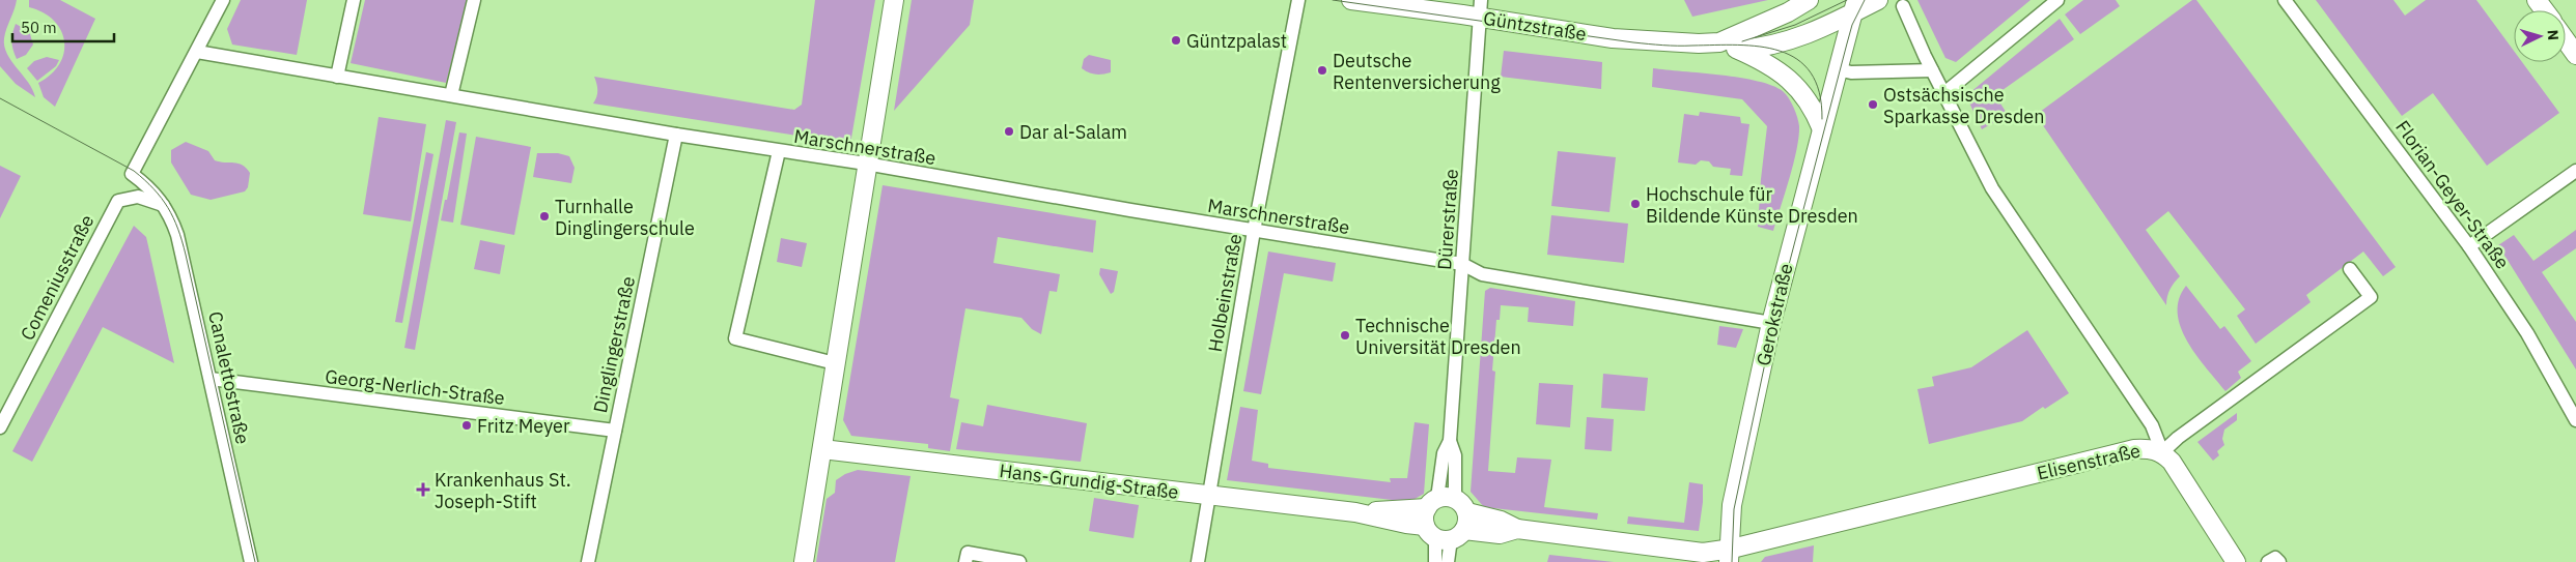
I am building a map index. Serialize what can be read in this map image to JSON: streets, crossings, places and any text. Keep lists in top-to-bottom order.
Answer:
{
  "streets": {
    "street": [
      "Güntzstraße",
      "Marschnerstraße",
      "Florian-Geyer-Straße",
      "Dürerstraße",
      "Comeniusstraße",
      "Holbeinstraße",
      "Gerokstraße",
      "Dinglingerstraße",
      "Canalettostraße",
      "Georg-Nerlich-Straße",
      "Elisenstraße",
      "Hans-Grundig-Straße"
    ]
  },
  "crossings": [
    ["Güntzstraße", "Dürerstraße"],
    ["Güntzstraße", "Gerokstraße"],
    ["Marschnerstraße", "Dürerstraße"],
    ["Marschnerstraße", "Holbeinstraße"],
    ["Marschnerstraße", "Gerokstraße"],
    ["Marschnerstraße", "Dinglingerstraße"],
    ["Marschnerstraße", "Canalettostraße"],
    ["Dürerstraße", "Hans-Grundig-Straße"],
    ["Comeniusstraße", "Canalettostraße"],
    ["Holbeinstraße", "Hans-Grundig-Straße"],
    ["Gerokstraße", "Elisenstraße"],
    ["Gerokstraße", "Hans-Grundig-Straße"],
    ["Dinglingerstraße", "Georg-Nerlich-Straße"],
    ["Canalettostraße", "Georg-Nerlich-Straße"],
    ["Elisenstraße", "Hans-Grundig-Straße"]
  ],
  "places": {
    "other": [
      "Güntzpalast",
      "Deutsche Rentenversicherung",
      "Ostsächsische Sparkasse Dresden",
      "Dar al-Salam",
      "Hochschule für Bildende Künste Dresden",
      "Turnhalle Dinglingerschule",
      "Technische Universität Dresden",
      "Fritz Meyer"
    ],
    "health": ["Krankenhaus St. Joseph-Stift"]
  },
  "scale_bar": "50 m",
  "north": "right"
}
